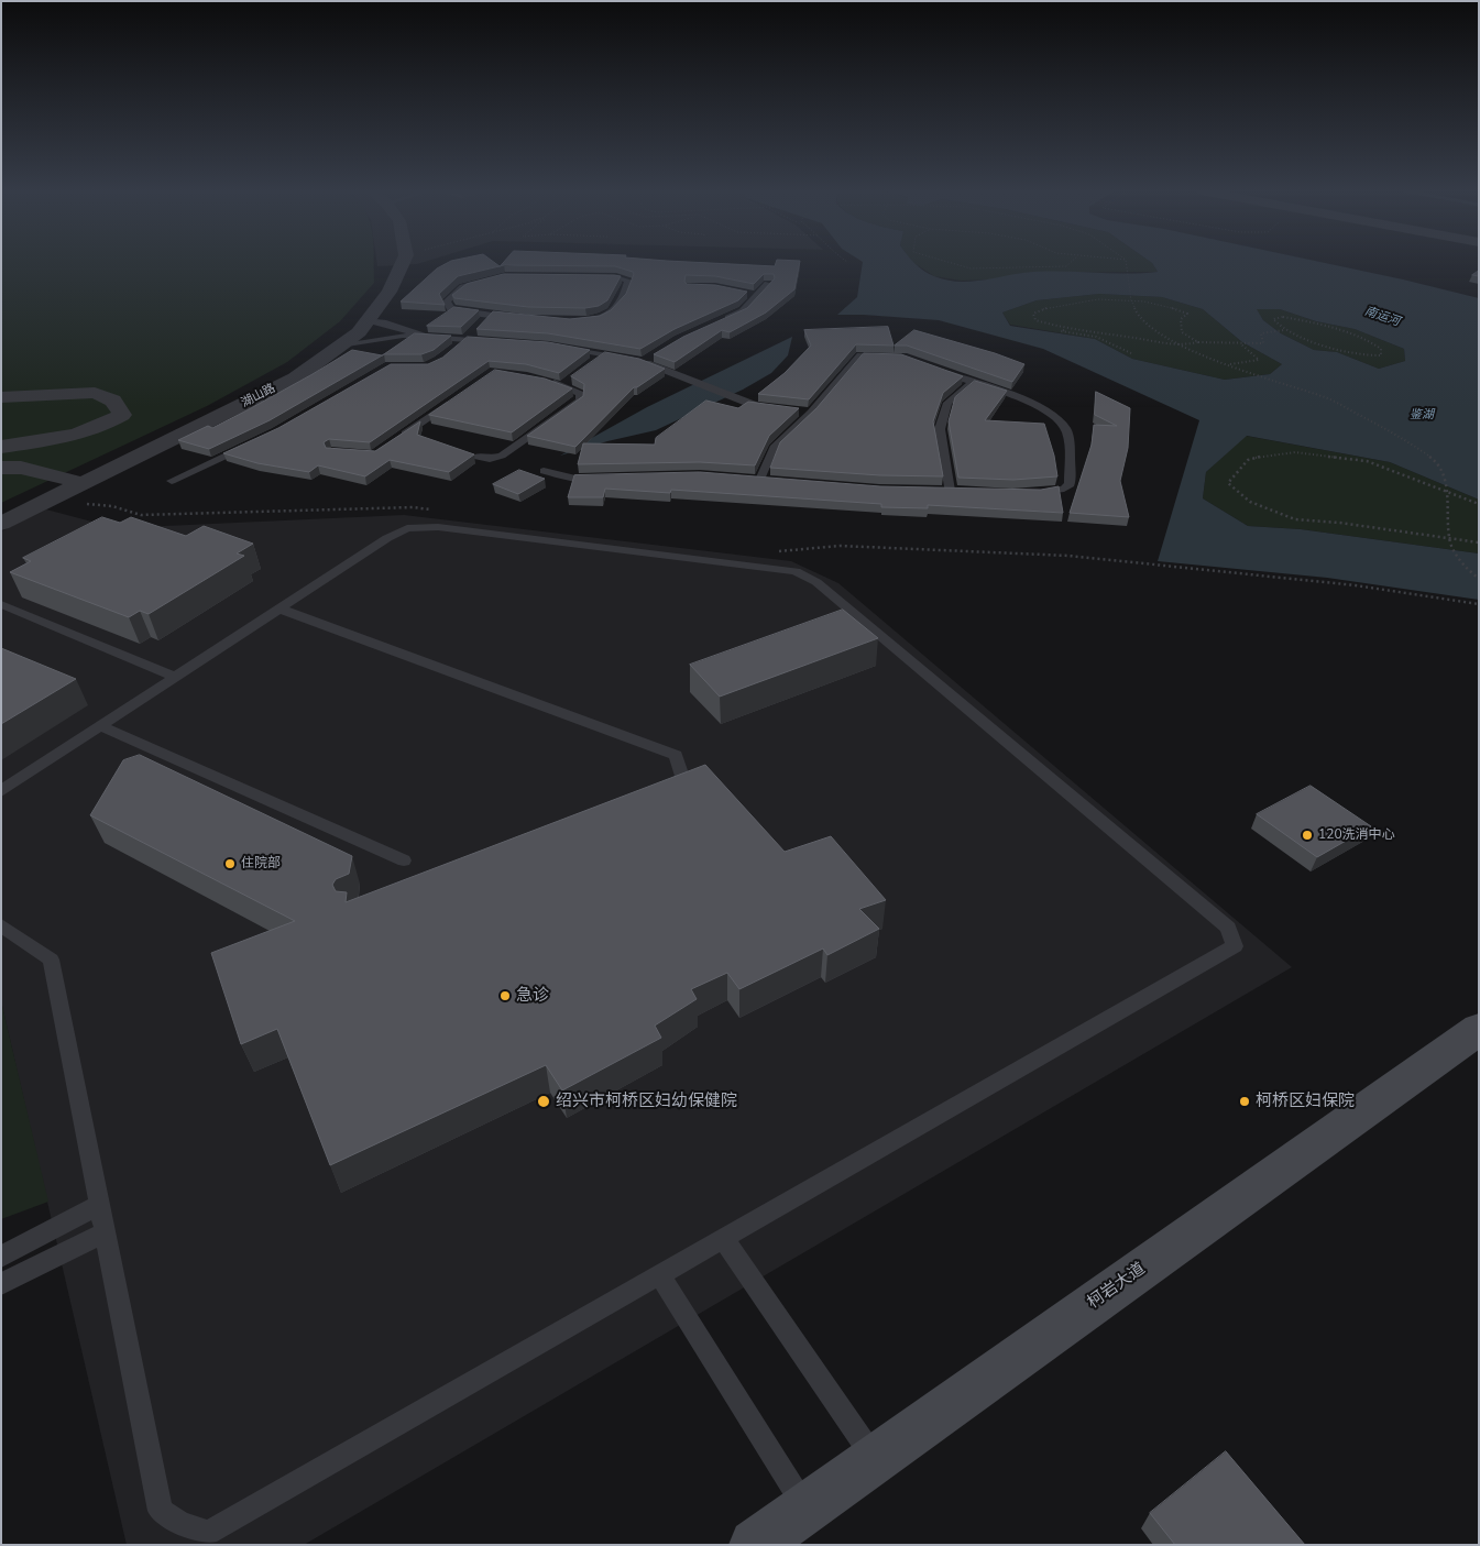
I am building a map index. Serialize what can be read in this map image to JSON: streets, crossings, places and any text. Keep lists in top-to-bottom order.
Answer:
{
  "streets": {
    "street": ["湖山路", "柯岩大道"]
  },
  "water": ["南运河", "鉴湖"],
  "places": [
    "120洗消中心",
    "住院部",
    "急诊",
    "绍兴市柯桥区妇幼保健院",
    "柯桥区妇保院"
  ]
}
